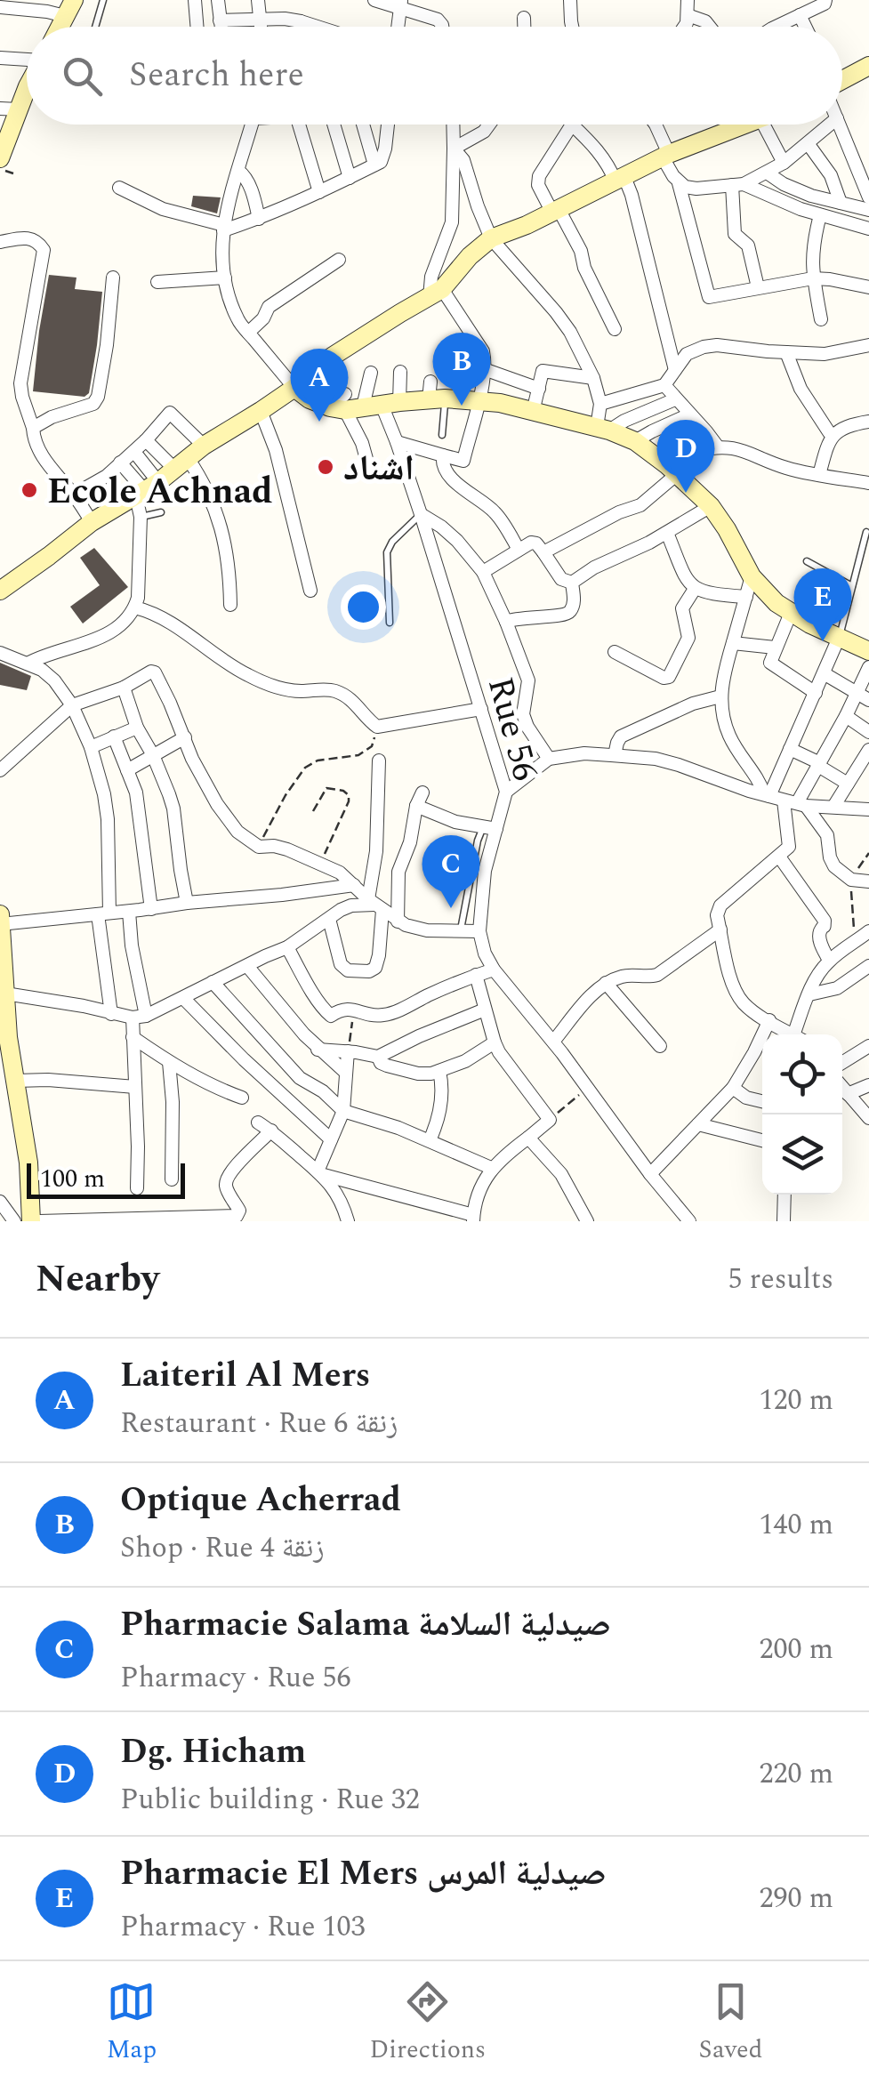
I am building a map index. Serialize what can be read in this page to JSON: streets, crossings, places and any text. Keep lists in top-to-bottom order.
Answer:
{
  "streets": {
    "street": ["Rue 56"]
  },
  "places": ["اشناد", "Ecole Achnad"],
  "scale_bar": "100 m",
  "page": {
    "search": "Search here",
    "pins": [
      "B",
      "A",
      "D",
      "E",
      "C"
    ],
    "scale": "100 m",
    "heading": ["Nearby", "5 results"],
    "list": [
      {
        "mark": "A",
        "name": "Laiteril Al Mers",
        "note": "Restaurant · Rue 6 زنقة",
        "value": "120 m"
      },
      {
        "mark": "B",
        "name": "Optique Acherrad",
        "note": "Shop · Rue 4 زنقة",
        "value": "140 m"
      },
      {
        "mark": "C",
        "name": "Pharmacie Salama صيدلية السلامة",
        "note": "Pharmacy · Rue 56",
        "value": "200 m"
      },
      {
        "mark": "D",
        "name": "Dg. Hicham",
        "note": "Public building · Rue 32",
        "value": "220 m"
      },
      {
        "mark": "E",
        "name": "Pharmacie El Mers صيدلية المرس",
        "note": "Pharmacy · Rue 103",
        "value": "290 m"
      }
    ],
    "nav": ["Map", "Directions", "Saved"]
  }
}
